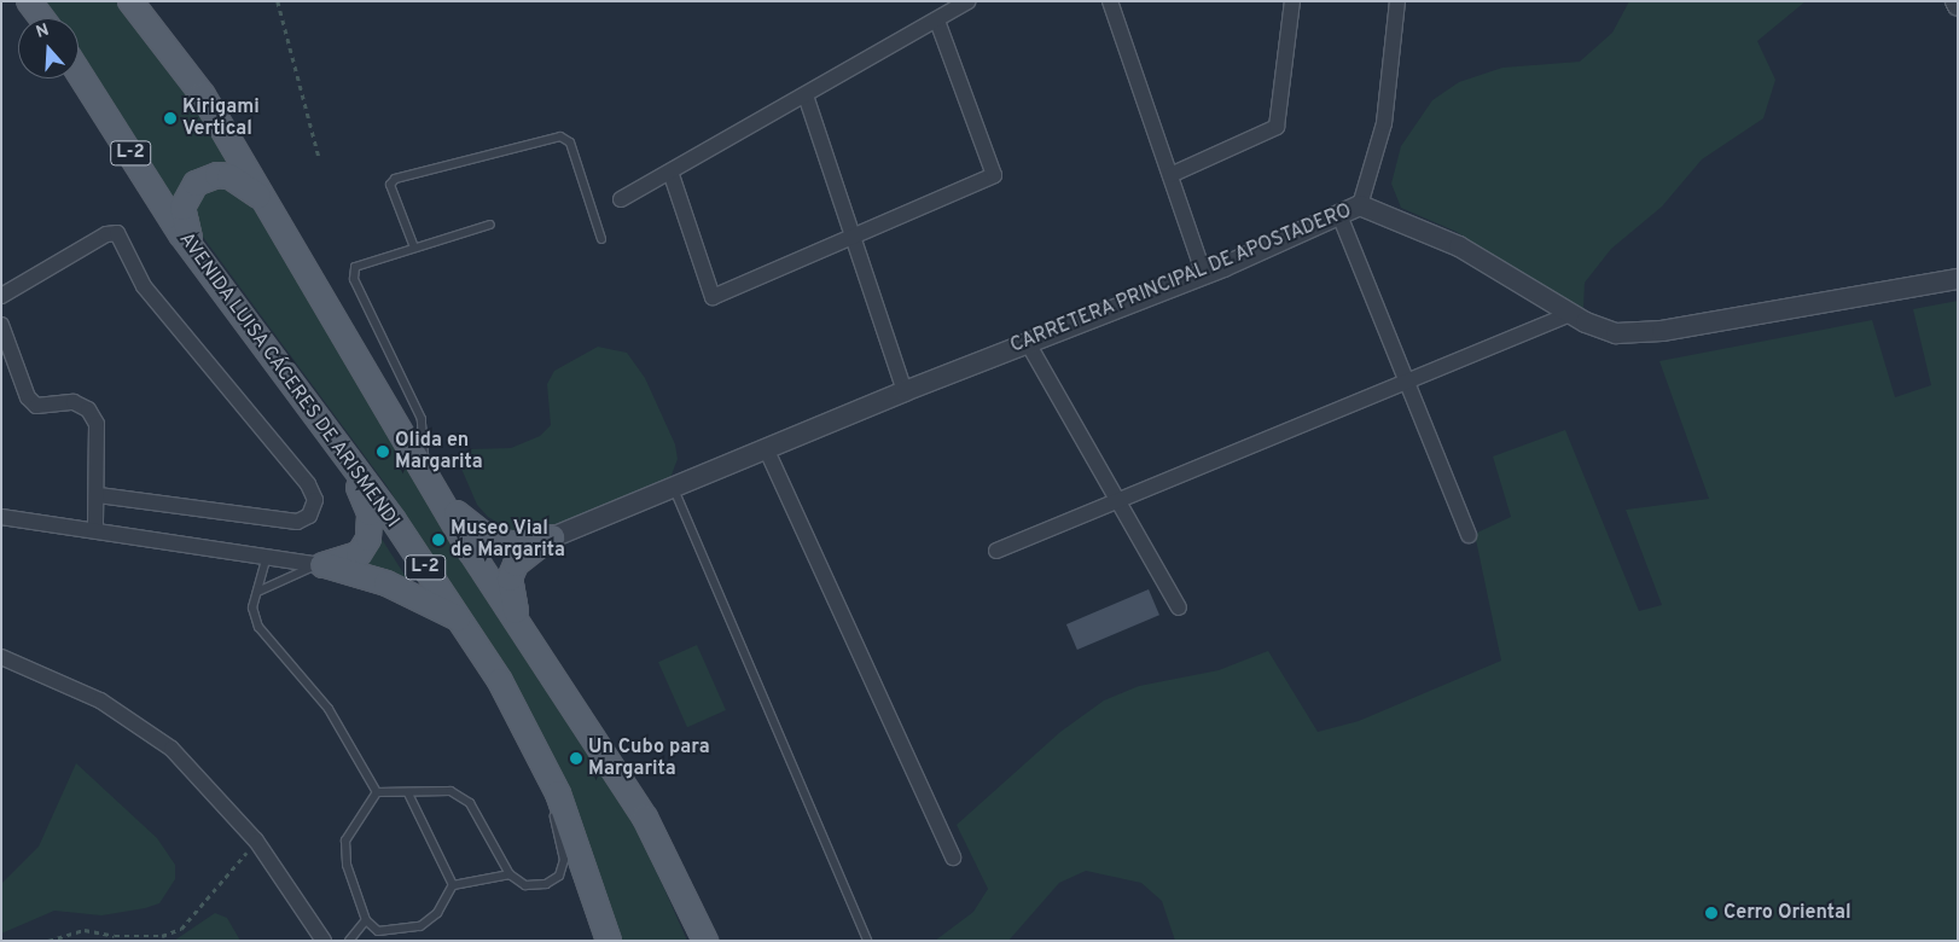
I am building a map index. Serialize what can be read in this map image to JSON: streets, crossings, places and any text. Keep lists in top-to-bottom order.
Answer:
{
  "streets": {
    "main road": ["L-2", "AVENIDA LUISA CÁCERES DE ARISMENDI"],
    "street": ["CARRETERA PRINCIPAL DE APOSTADERO"]
  },
  "places": [
    "Kirigami Vertical",
    "Olida en Margarita",
    "Museo Vial de Margarita",
    "Un Cubo para Margarita",
    "Cerro Oriental"
  ],
  "north": "top"
}
